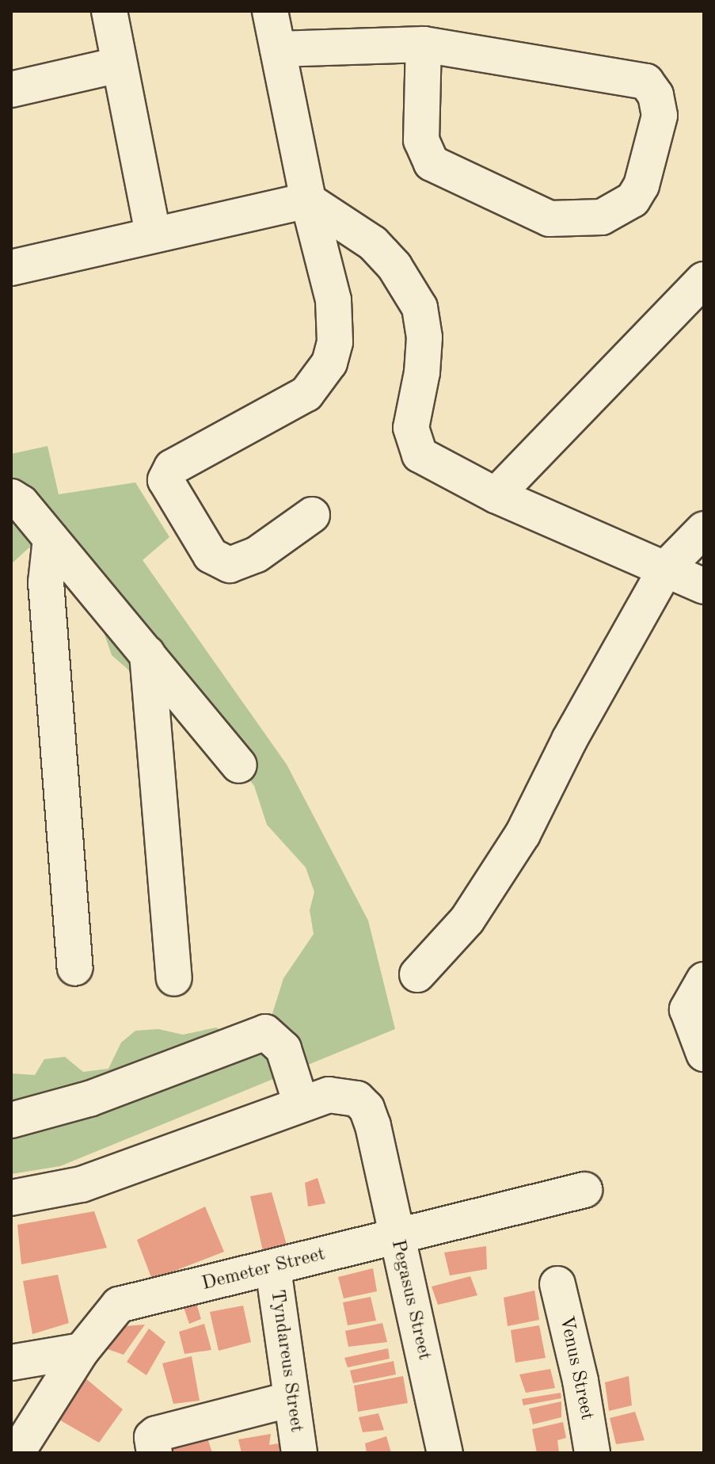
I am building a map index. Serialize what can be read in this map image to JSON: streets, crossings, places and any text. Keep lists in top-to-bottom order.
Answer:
{
  "streets": {
    "street": [
      "Demeter Street",
      "Pegasus Street",
      "Tyndareus Street",
      "Venus Street"
    ]
  },
  "crossings": [
    ["Demeter Street", "Pegasus Street"],
    ["Demeter Street", "Tyndareus Street"]
  ]
}
